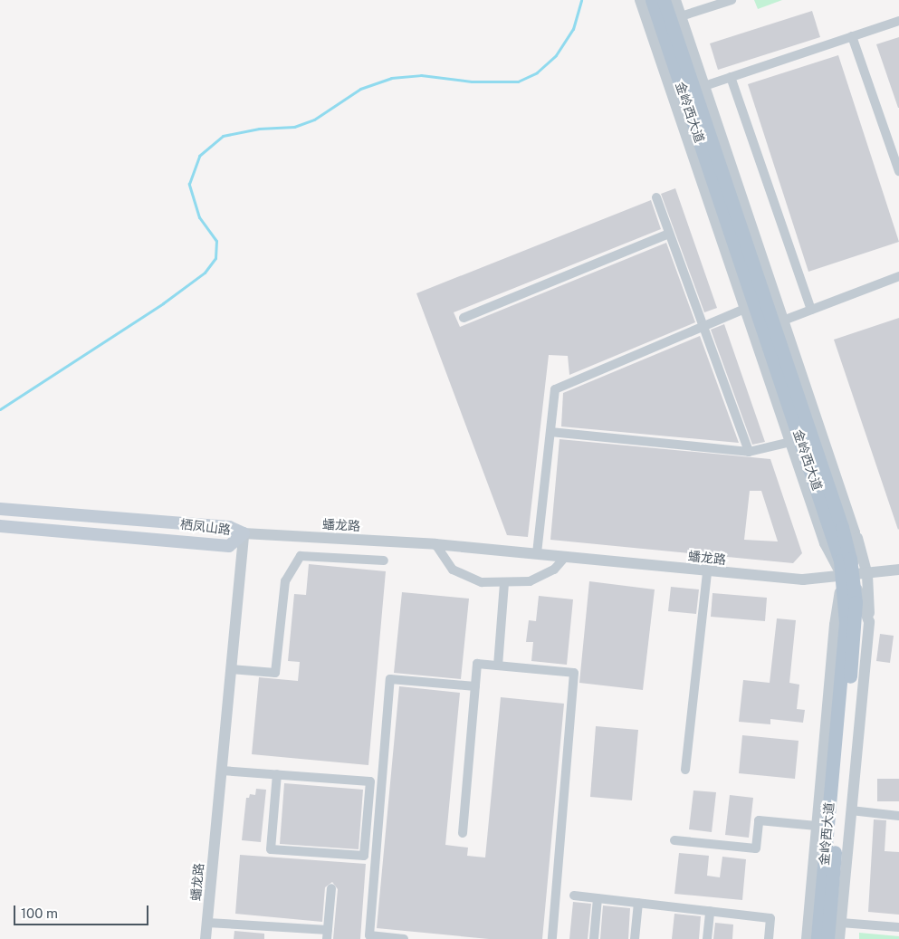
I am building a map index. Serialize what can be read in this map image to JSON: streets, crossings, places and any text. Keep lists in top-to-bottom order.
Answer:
{
  "streets": {
    "main road": ["金岭西大道", "栖凤山路"],
    "street": ["蟠龙路"]
  },
  "crossings": [
    ["金岭西大道", "蟠龙路"],
    ["蟠龙路", "栖凤山路"]
  ],
  "scale_bar": "100 m"
}
